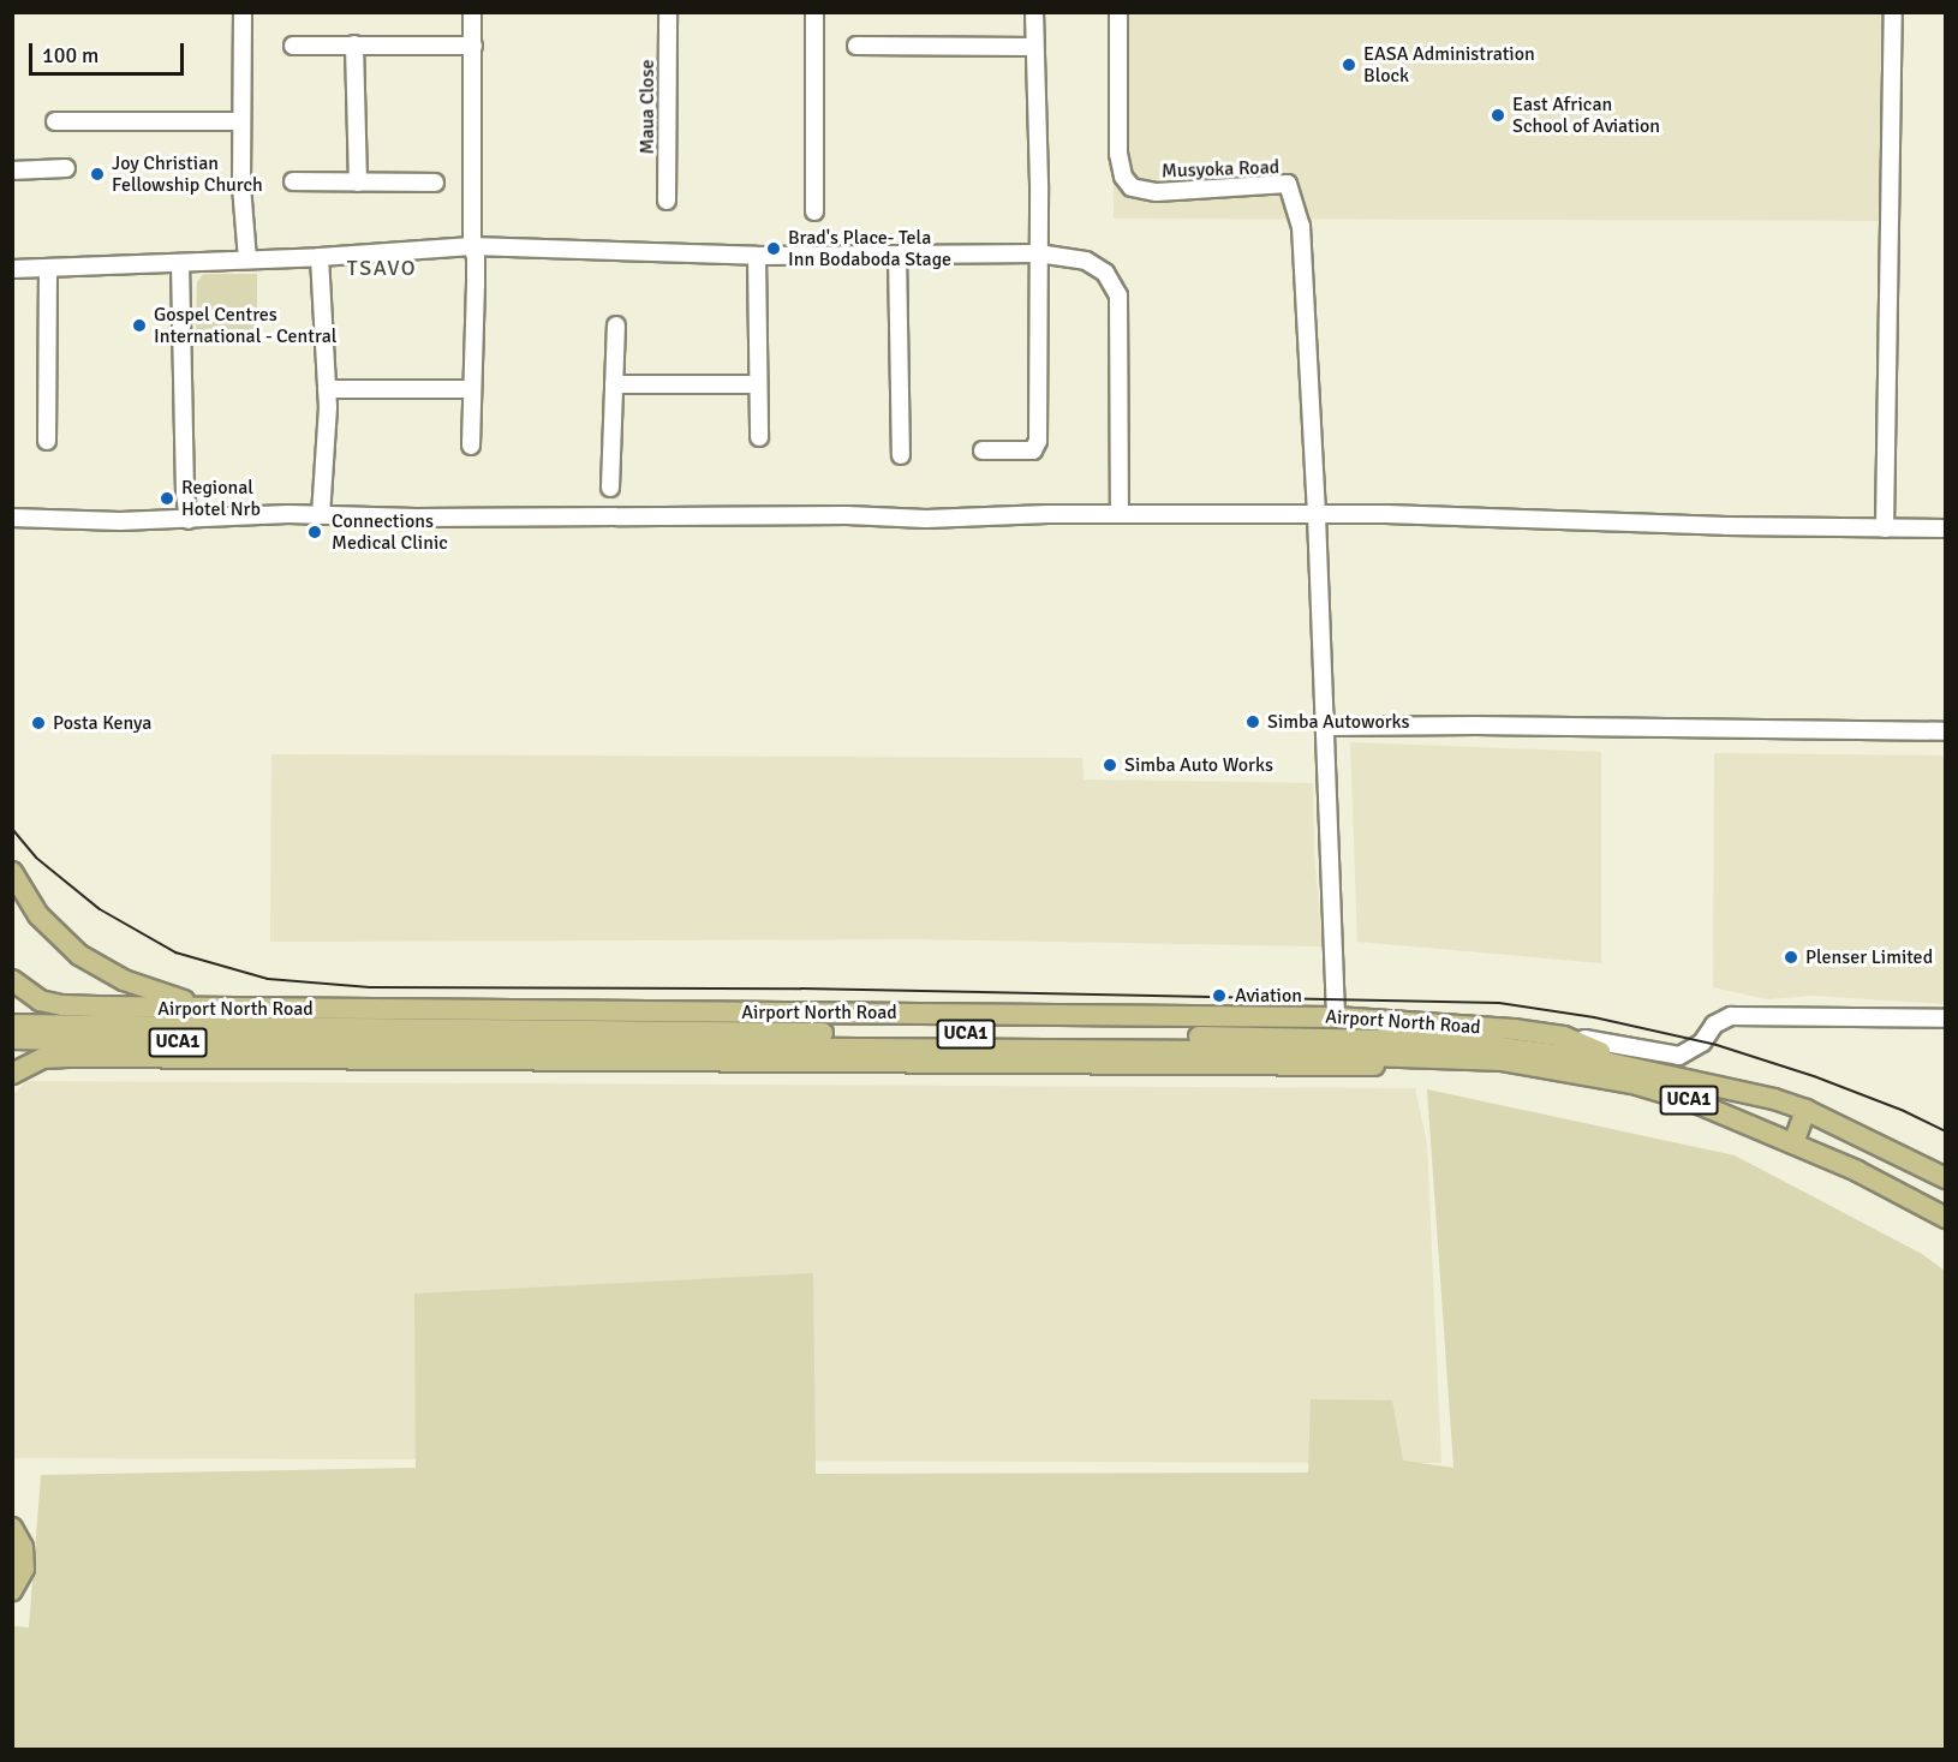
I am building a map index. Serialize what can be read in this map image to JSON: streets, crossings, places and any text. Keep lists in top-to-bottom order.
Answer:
{
  "streets": {
    "main road": ["Airport North Road", "UCA1"],
    "street": ["Maua Close", "Musyoka Road"]
  },
  "districts": ["TSAVO"],
  "places": [
    "EASA Administration Block",
    "East African School of Aviation",
    "Joy Christian Fellowship Church",
    "Brad's Place- Tela Inn Bodaboda Stage",
    "Gospel Centres International - Central",
    "Regional Hotel Nrb",
    "Connections Medical Clinic",
    "Simba Autoworks",
    "Posta Kenya",
    "Simba Auto Works",
    "Plenser Limited",
    "Aviation"
  ],
  "scale_bar": "100 m"
}
